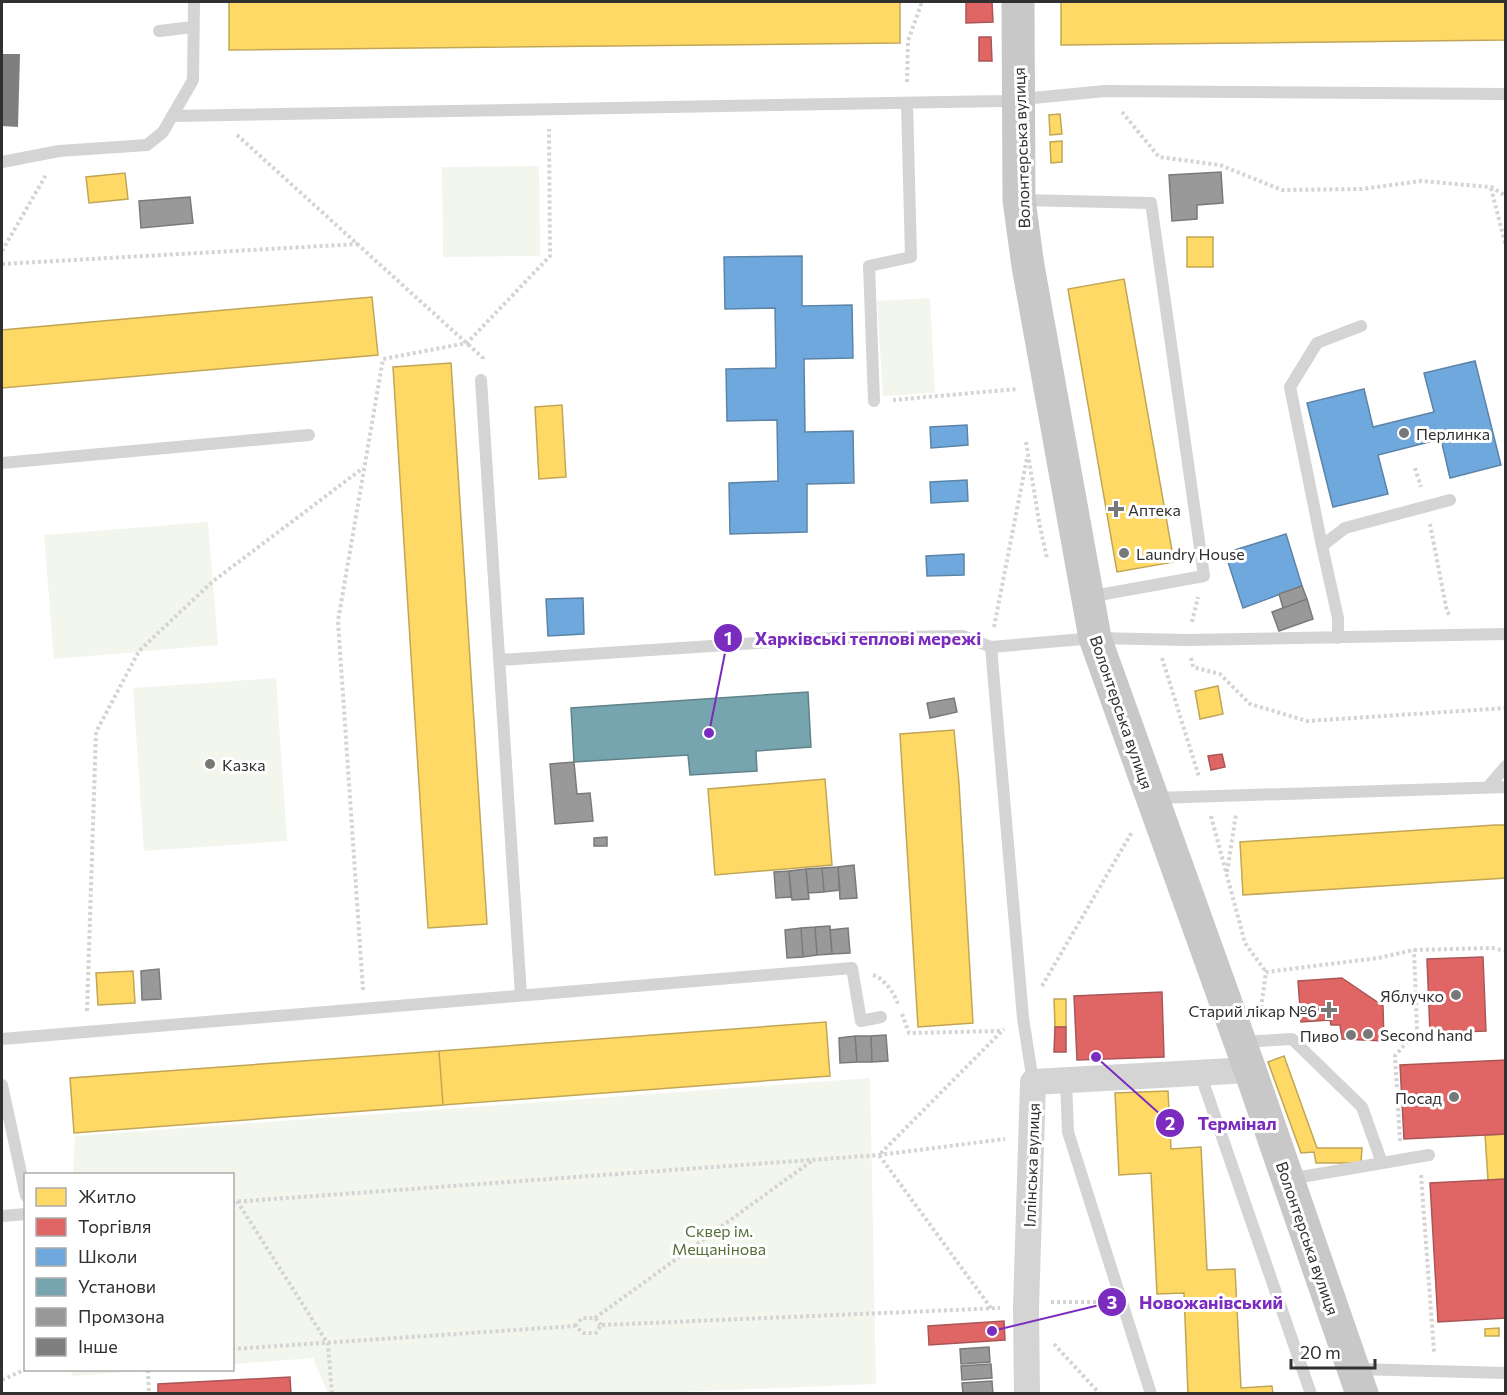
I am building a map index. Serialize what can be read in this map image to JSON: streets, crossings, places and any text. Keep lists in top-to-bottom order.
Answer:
{
  "streets": {
    "main road": ["Волонтерська вулиця"],
    "street": ["Іллінська вулиця"]
  },
  "crossings": [
    ["Волонтерська вулиця", "Іллінська вулиця"]
  ],
  "parks": ["Сквер ім. Мещанінова"],
  "places": {
    "other": [
      "Перлинка",
      "Laundry House",
      "Харківські теплові мережі",
      "Казка",
      "Яблучко",
      "Second hand",
      "Пиво",
      "Термінал",
      "Посад",
      "Новожанівський"
    ],
    "health": ["Аптека", "Старий лікар №6"]
  },
  "legend": [
    "Житло",
    "Торгівля",
    "Школи",
    "Установи",
    "Промзона",
    "Інше"
  ],
  "scale_bar": "20 m"
}
